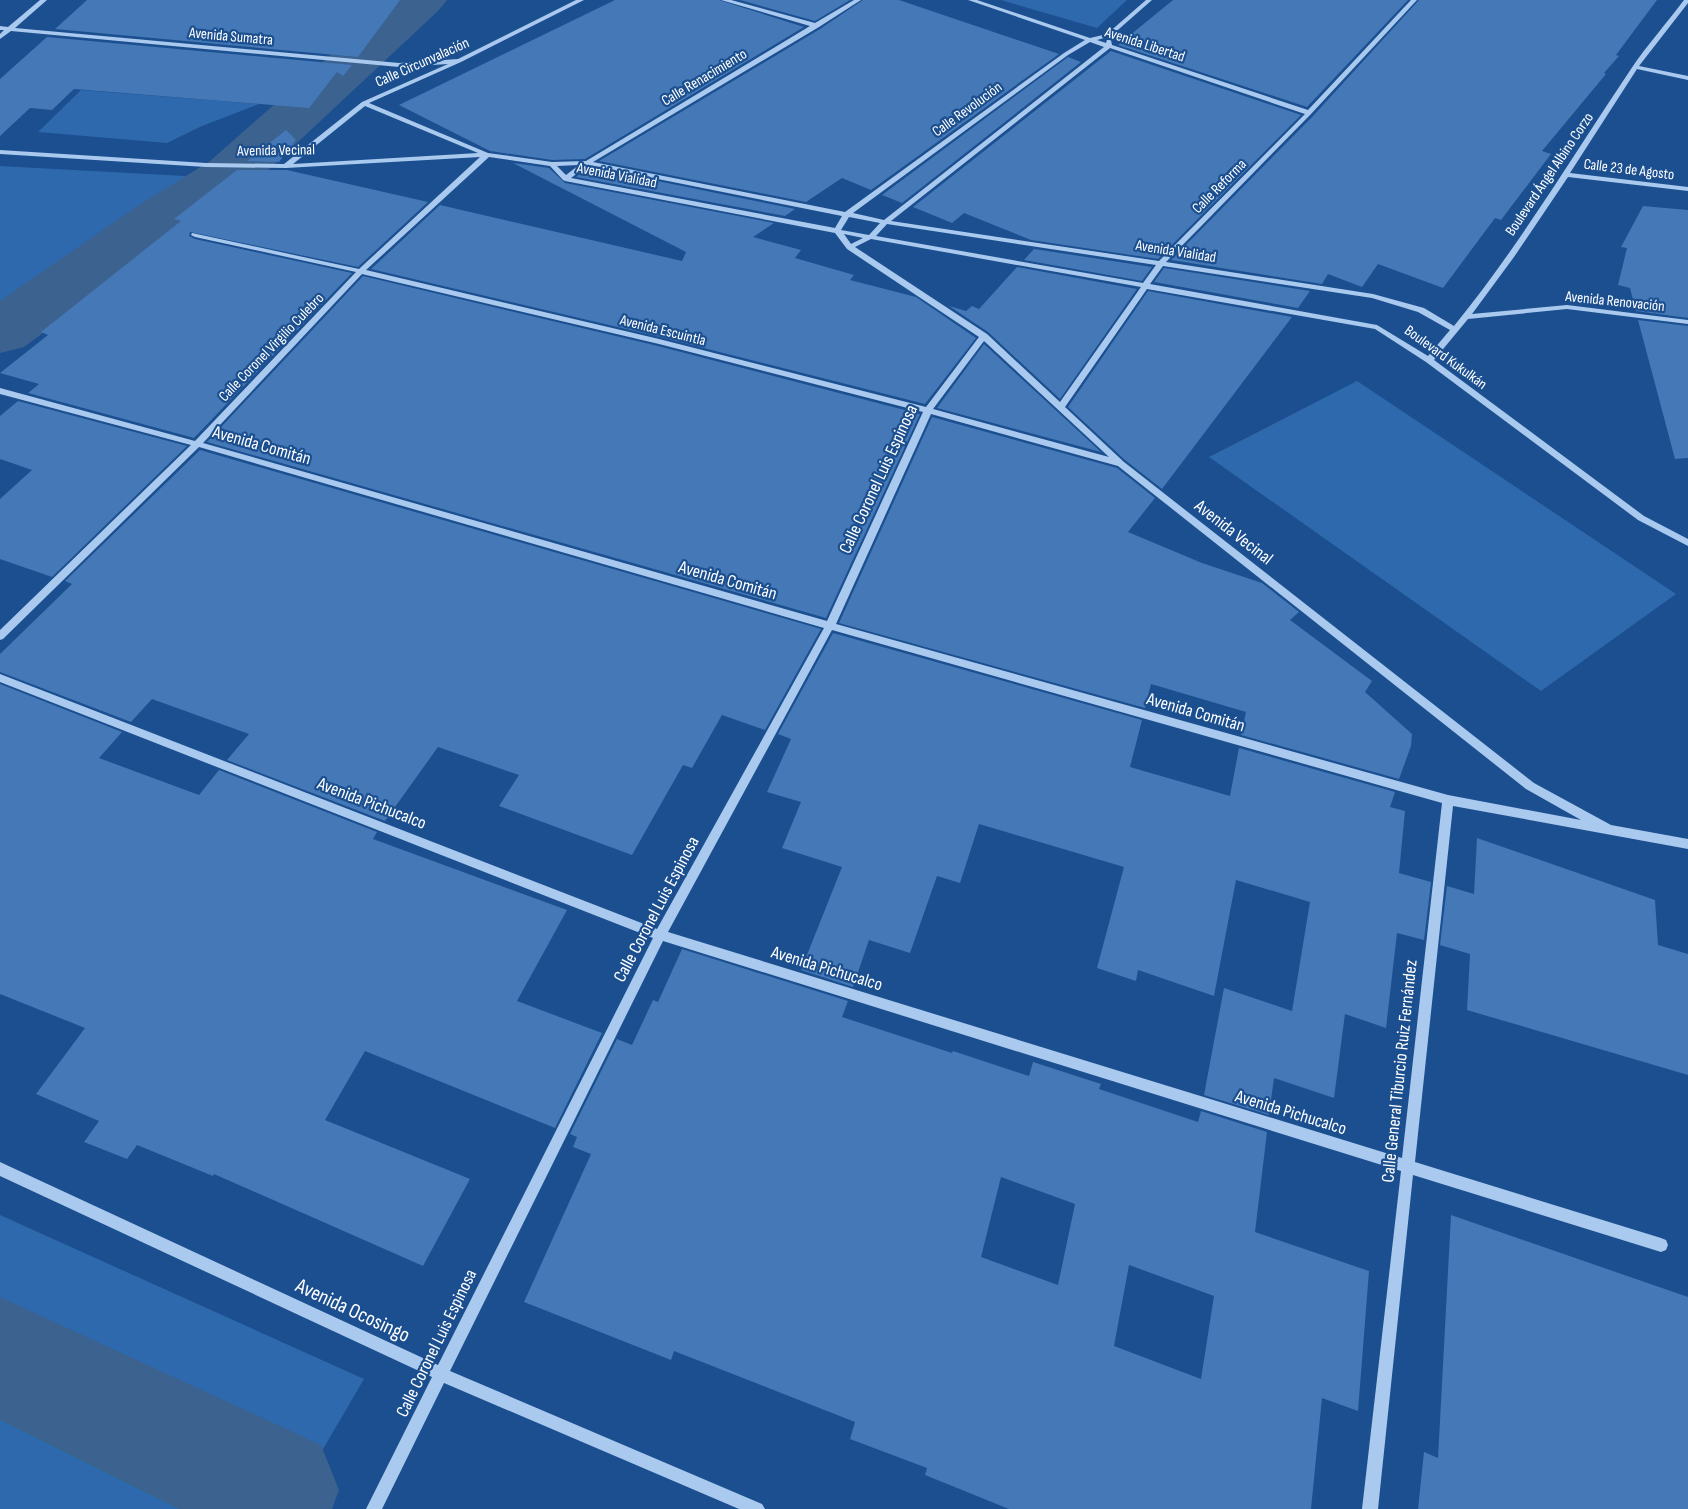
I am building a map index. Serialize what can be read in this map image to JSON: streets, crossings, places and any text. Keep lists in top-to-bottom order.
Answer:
{
  "streets": {
    "street": [
      "Avenida Sumatra",
      "Avenida Libertad",
      "Calle Circunvalación",
      "Calle Renacimiento",
      "Calle Revolución",
      "Avenida Vecinal",
      "Calle 23 de Agosto",
      "Boulevard Ángel Albino Corzo",
      "Avenida Vialidad",
      "Calle Reforma",
      "Avenida Renovación",
      "Avenida Escuintla",
      "Calle Coronel Virgilio Culebro",
      "Boulevard Kukulkán",
      "Avenida Comitán",
      "Calle Coronel Luis Espinosa",
      "Avenida Pichucalco",
      "Calle General Tiburcio Ruiz Fernández",
      "Avenida Ocosingo"
    ]
  },
  "crossings": [
    ["Avenida Sumatra", "Calle Circunvalación"],
    ["Avenida Libertad", "Calle Revolución"],
    ["Avenida Libertad", "Calle Reforma"],
    ["Calle Circunvalación", "Avenida Vecinal"],
    ["Calle Renacimiento", "Avenida Vialidad"],
    ["Calle Revolución", "Avenida Vialidad"],
    ["Avenida Vecinal", "Avenida Vialidad"],
    ["Avenida Vecinal", "Calle Reforma"],
    ["Avenida Vecinal", "Avenida Escuintla"],
    ["Avenida Vecinal", "Calle Coronel Virgilio Culebro"],
    ["Avenida Vecinal", "Calle Coronel Luis Espinosa"],
    ["Calle 23 de Agosto", "Boulevard Ángel Albino Corzo"],
    ["Boulevard Ángel Albino Corzo", "Avenida Vialidad"],
    ["Boulevard Ángel Albino Corzo", "Avenida Renovación"],
    ["Boulevard Ángel Albino Corzo", "Boulevard Kukulkán"],
    ["Avenida Vialidad", "Calle Reforma"],
    ["Avenida Vialidad", "Boulevard Kukulkán"],
    ["Calle Reforma", "Boulevard Kukulkán"],
    ["Avenida Escuintla", "Calle Coronel Virgilio Culebro"],
    ["Avenida Escuintla", "Calle Coronel Luis Espinosa"],
    ["Calle Coronel Virgilio Culebro", "Avenida Comitán"],
    ["Avenida Comitán", "Calle Coronel Luis Espinosa"],
    ["Avenida Comitán", "Calle General Tiburcio Ruiz Fernández"],
    ["Calle Coronel Luis Espinosa", "Avenida Pichucalco"],
    ["Calle Coronel Luis Espinosa", "Avenida Ocosingo"],
    ["Avenida Pichucalco", "Calle General Tiburcio Ruiz Fernández"]
  ]
}
